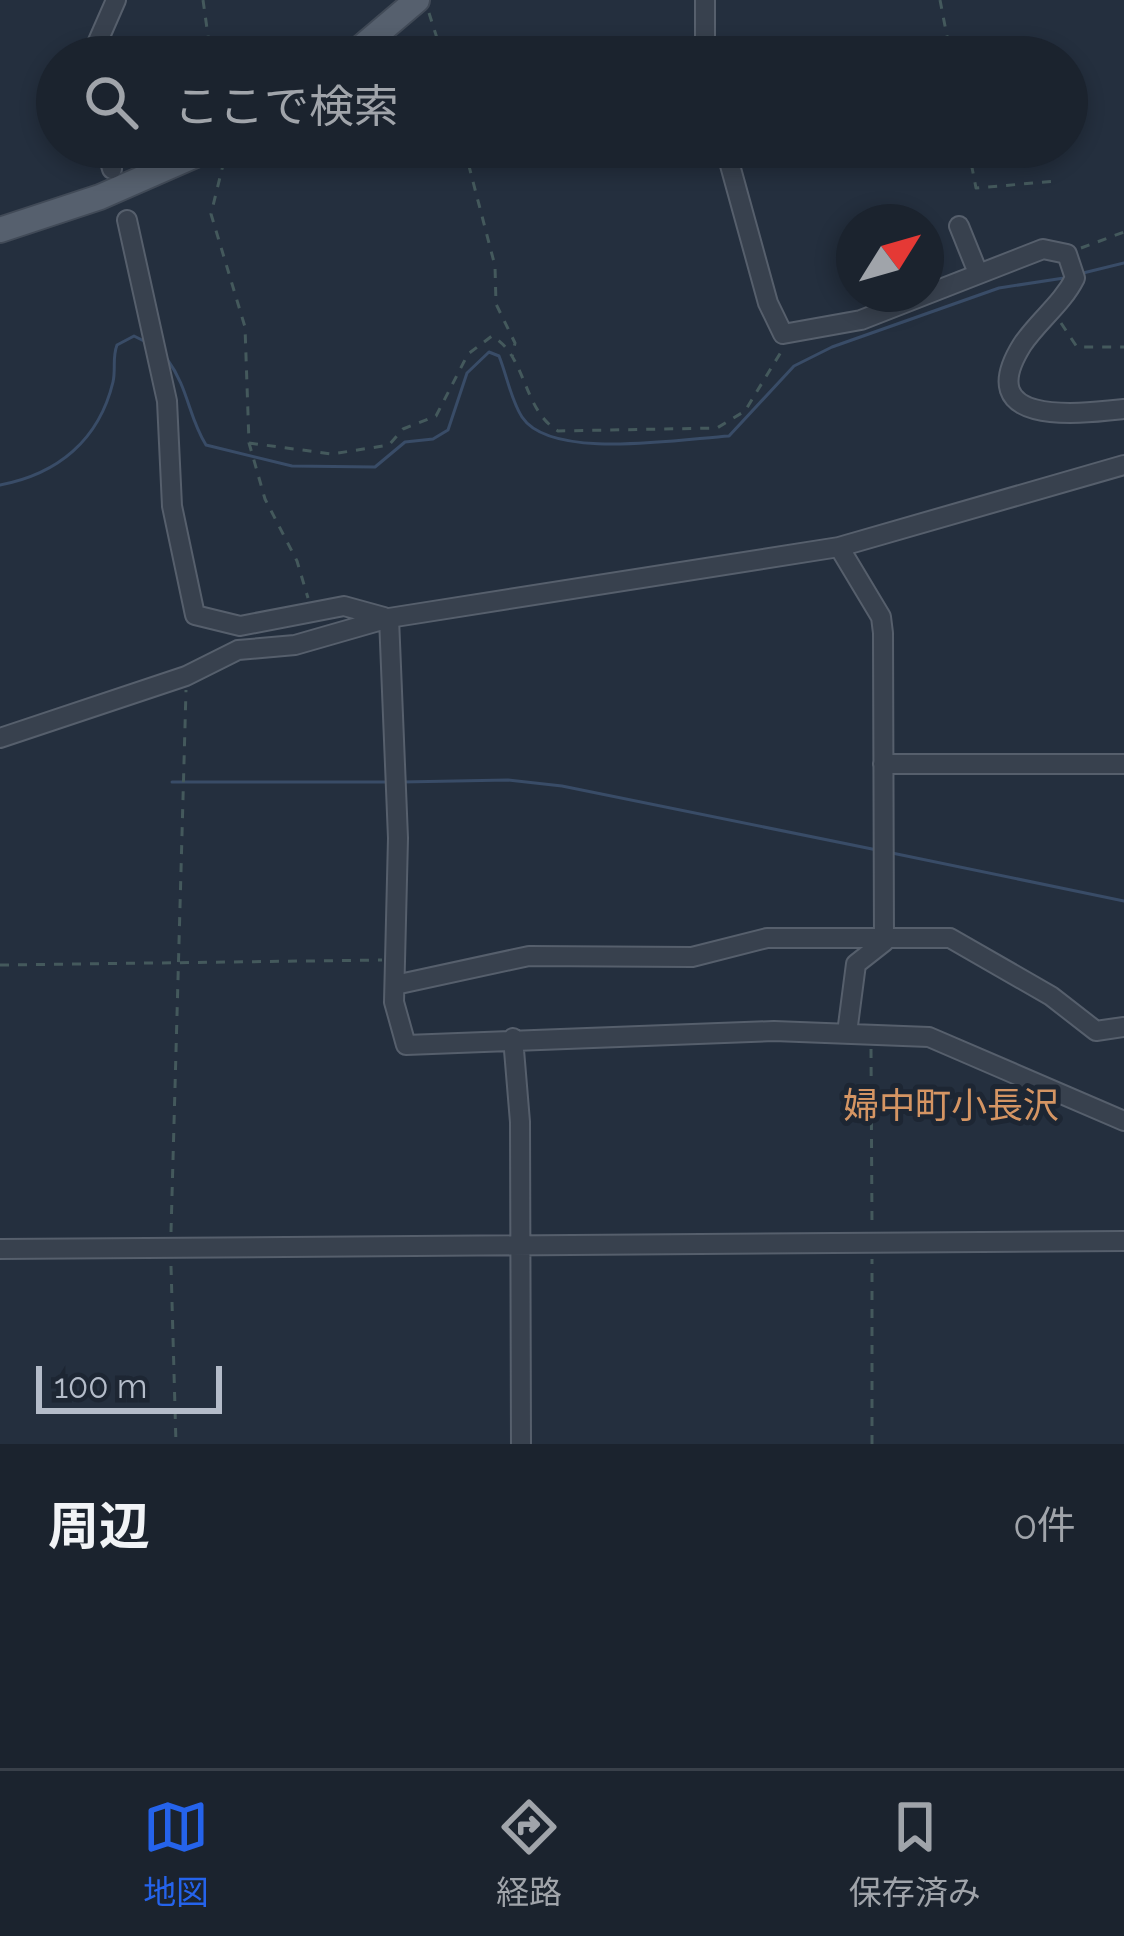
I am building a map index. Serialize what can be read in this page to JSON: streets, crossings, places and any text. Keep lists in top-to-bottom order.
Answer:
{
  "districts": ["婦中町小長沢"],
  "scale_bar": "100 m",
  "north": "top right",
  "page": {
    "search": "ここで検索",
    "scale": "100 m",
    "heading": ["周辺", "0件"],
    "nav": ["地図", "経路", "保存済み"]
  }
}
